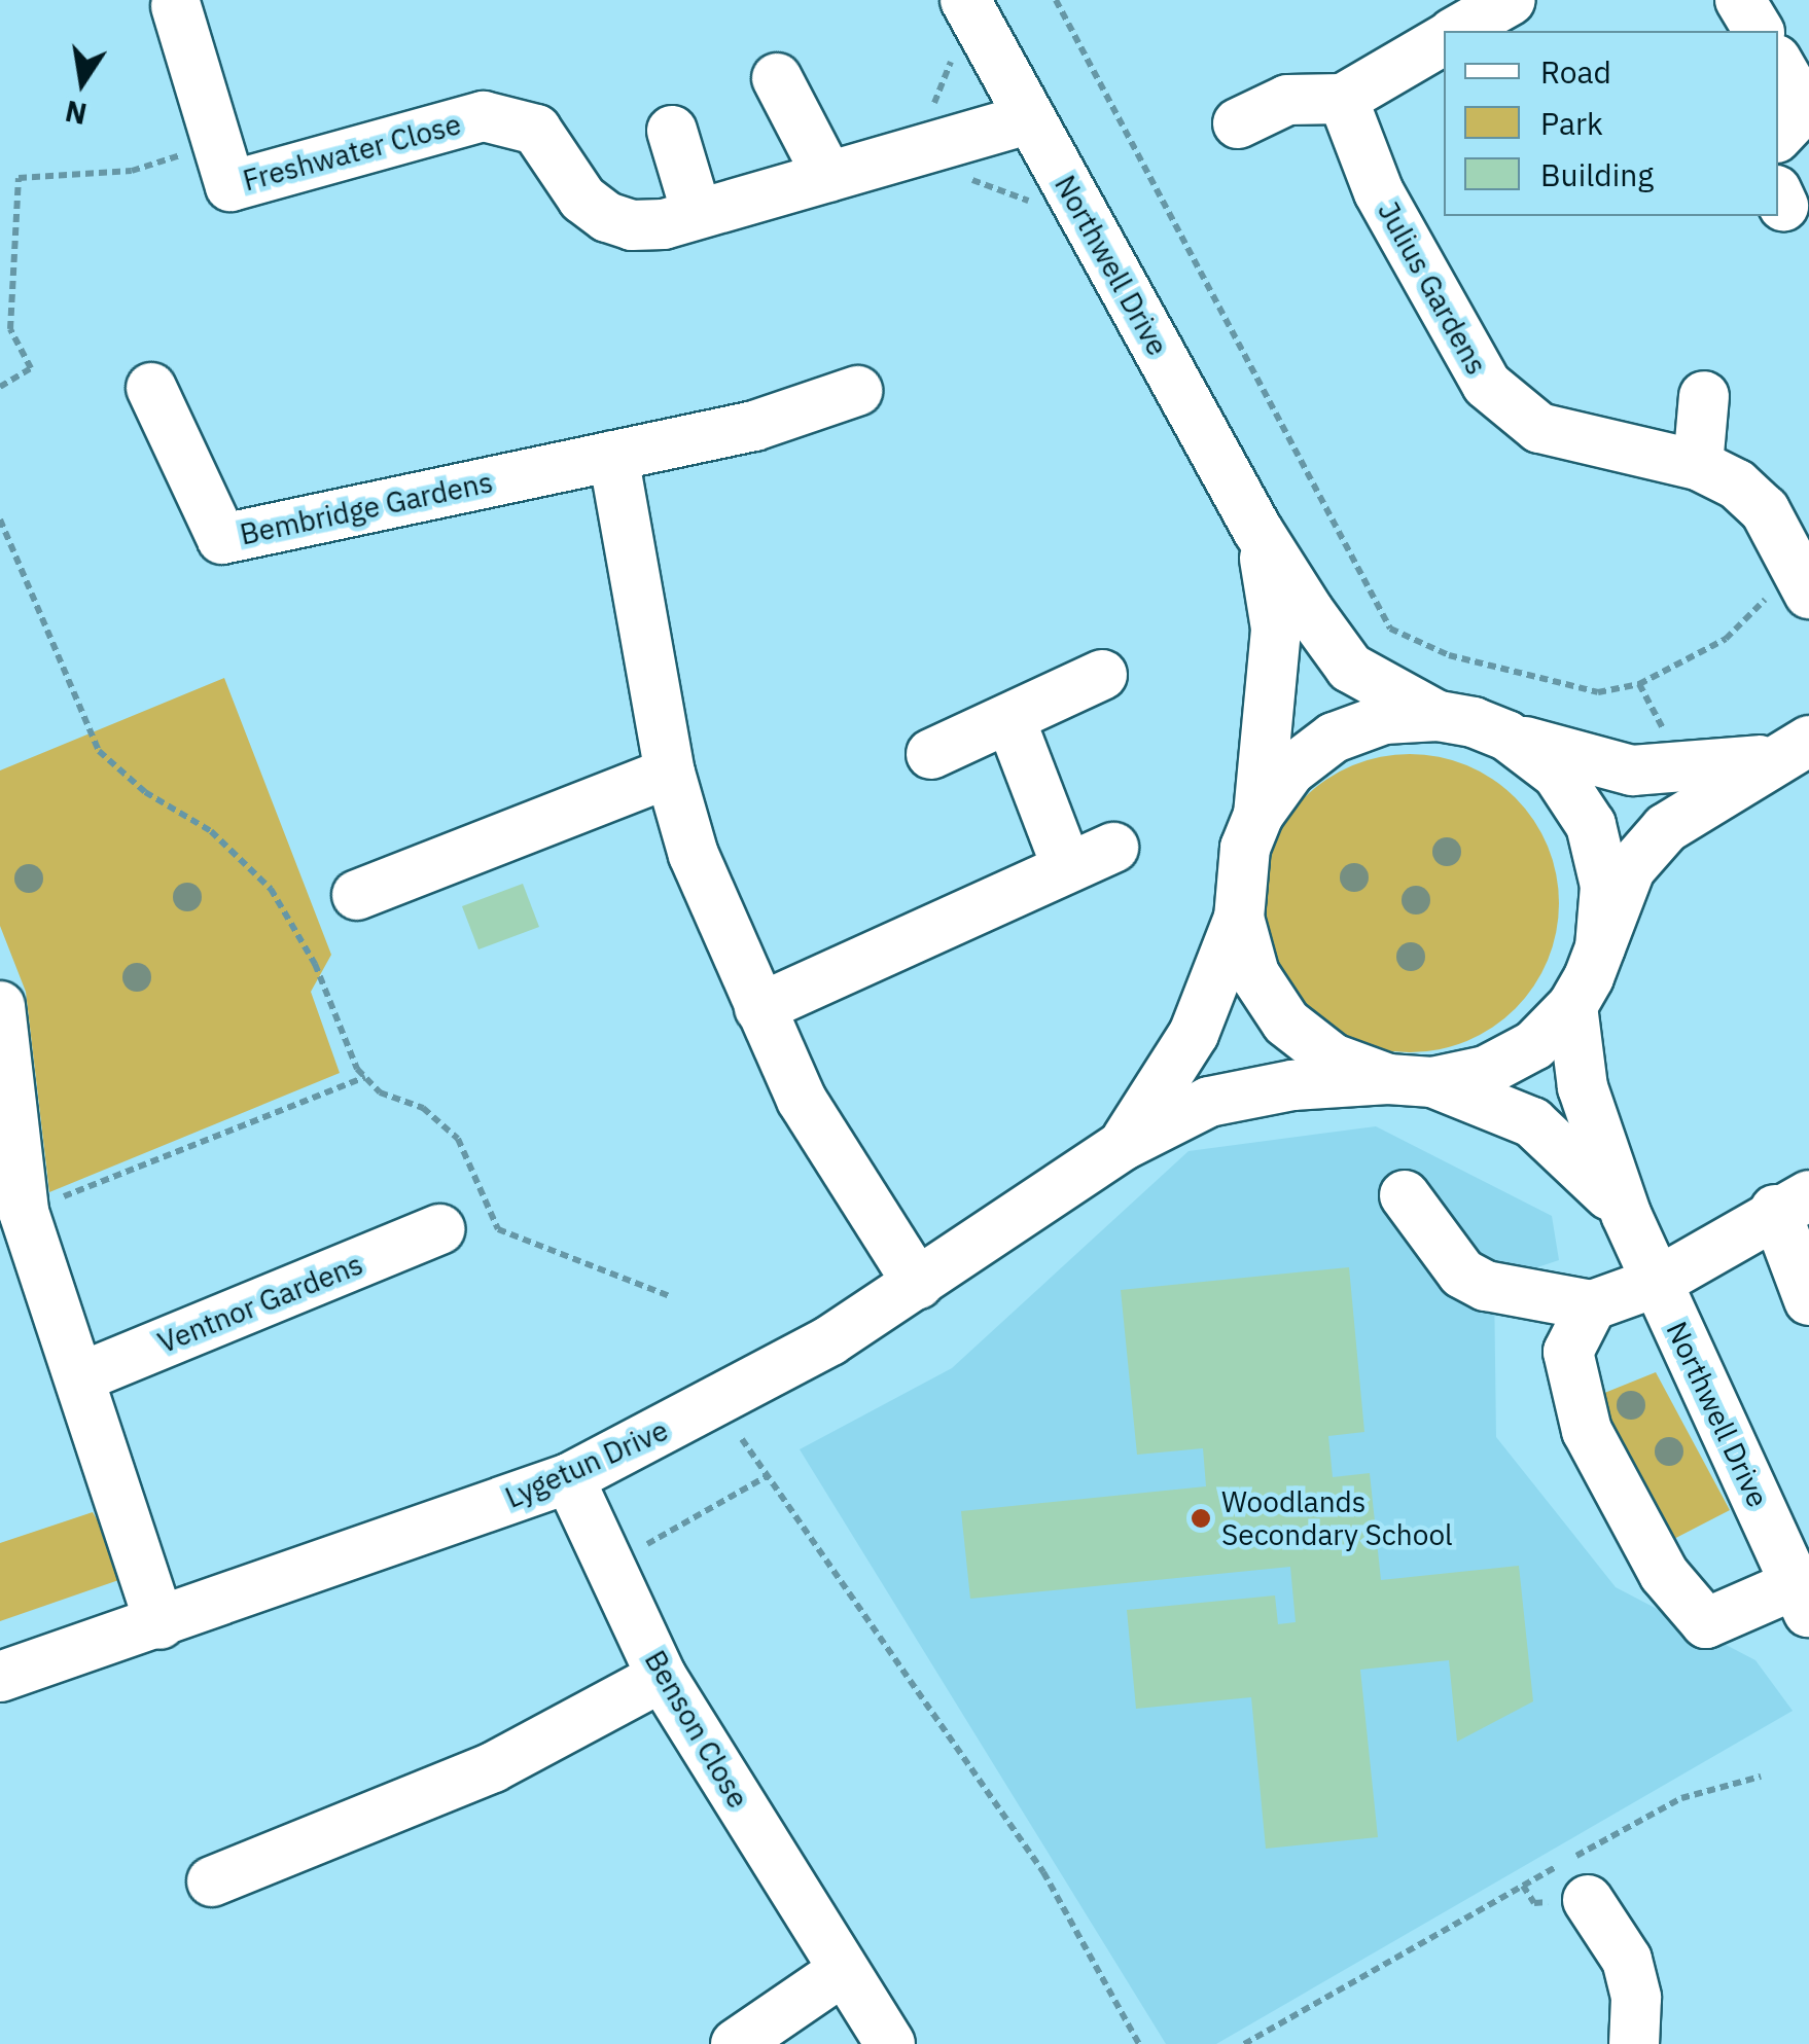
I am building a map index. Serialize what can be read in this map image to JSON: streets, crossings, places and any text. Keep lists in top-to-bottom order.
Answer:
{
  "streets": {
    "street": [
      "Freshwater Close",
      "Northwell Drive",
      "Julius Gardens",
      "Bembridge Gardens",
      "Ventnor Gardens",
      "Lygetun Drive",
      "Benson Close"
    ]
  },
  "crossings": [
    ["Freshwater Close", "Northwell Drive"],
    ["Northwell Drive", "Lygetun Drive"],
    ["Lygetun Drive", "Benson Close"]
  ],
  "places": ["Woodlands Secondary School"],
  "legend": ["Road", "Park", "Building"],
  "north": "bottom"
}
